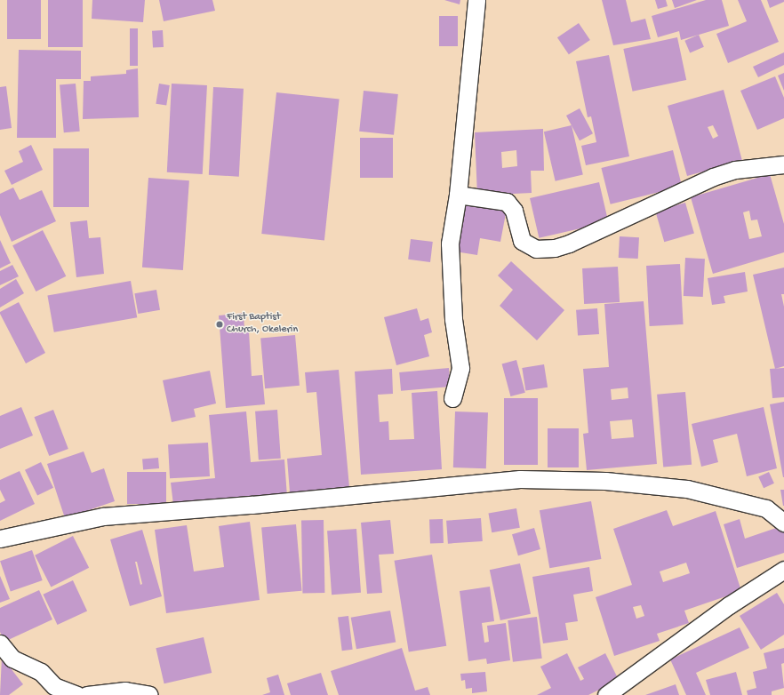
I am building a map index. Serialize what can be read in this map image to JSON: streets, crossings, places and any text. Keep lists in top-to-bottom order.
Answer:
{
  "places": ["First Baptist Church, Okelerin"]
}
